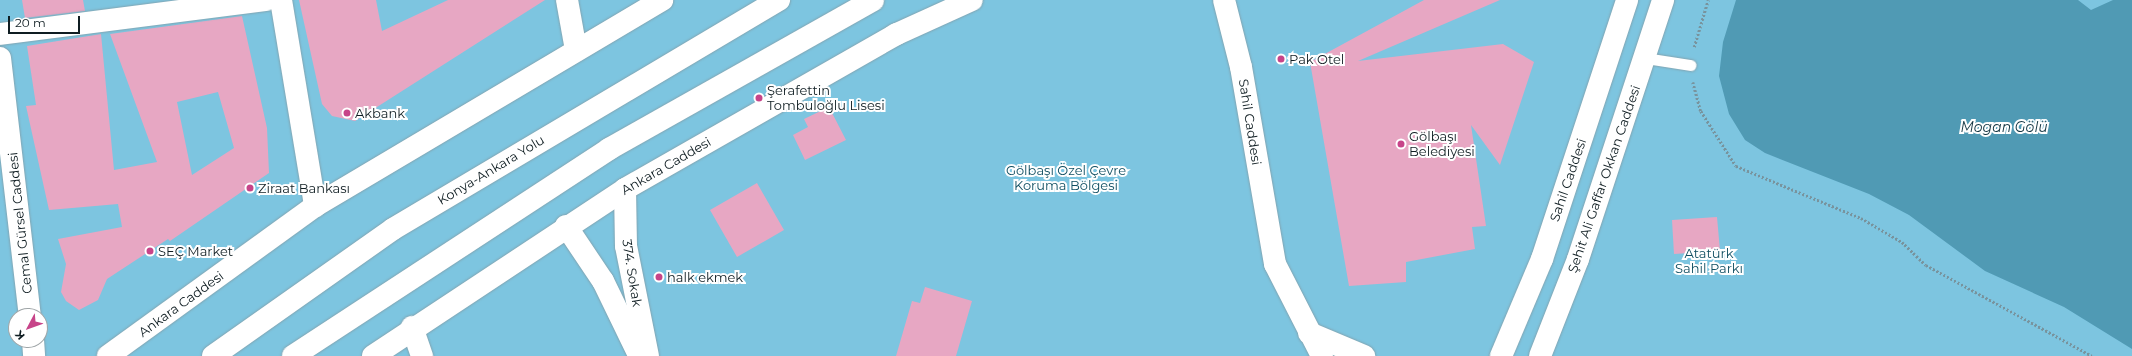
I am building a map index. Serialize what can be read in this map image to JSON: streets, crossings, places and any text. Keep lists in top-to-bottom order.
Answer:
{
  "streets": {
    "main road": [
      "Sahil Caddesi",
      "Ankara Caddesi",
      "Konya-Ankara Yolu",
      "Şehit Ali Gaffar Okkan Caddesi",
      "Cemal Gürsel Caddesi",
      "374. Sokak"
    ]
  },
  "crossings": [
    ["Ankara Caddesi", "374. Sokak"]
  ],
  "water": ["Mogan Gölü"],
  "parks": ["Gölbaşı Özel Çevre Koruma Bölgesi", "Atatürk Sahil Parkı"],
  "places": [
    "Pak Otel",
    "Şerafettin Tombuloğlu Lisesi",
    "Akbank",
    "Gölbaşı Belediyesi",
    "Ziraat Bankası",
    "SEÇ Market",
    "halk ekmek"
  ],
  "scale_bar": "20 m",
  "north": "bottom left"
}
